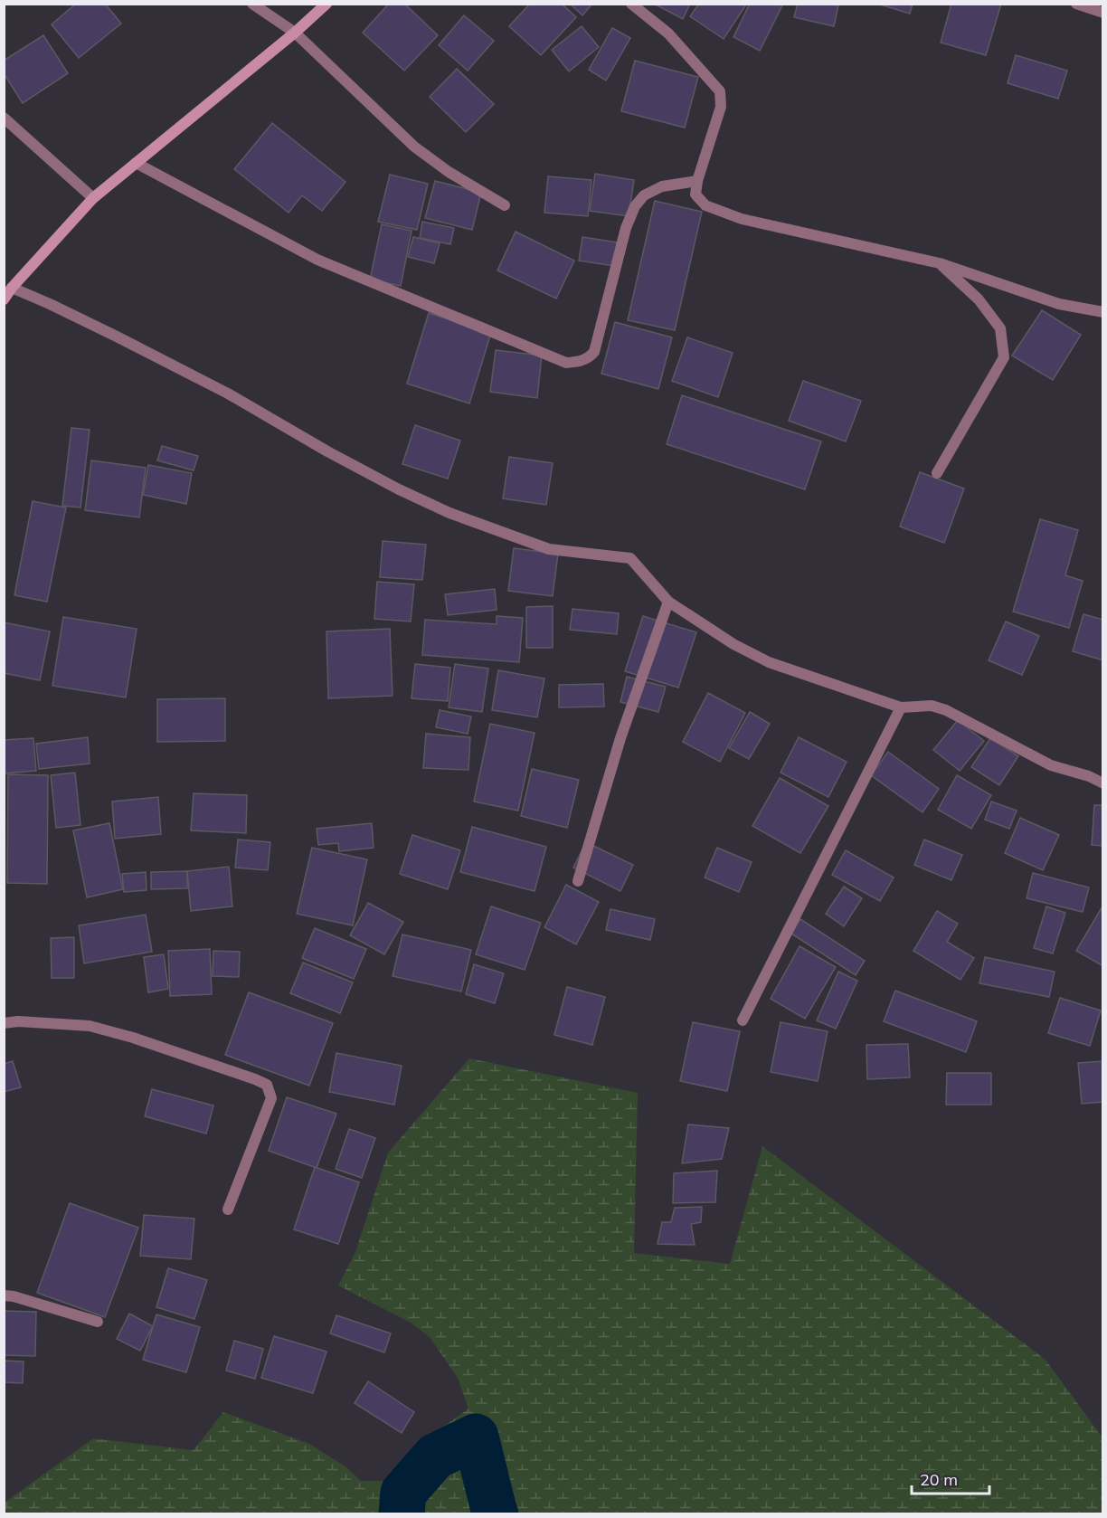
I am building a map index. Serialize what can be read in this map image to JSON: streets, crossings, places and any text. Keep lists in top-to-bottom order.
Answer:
{
  "scale_bar": "20 m"
}
